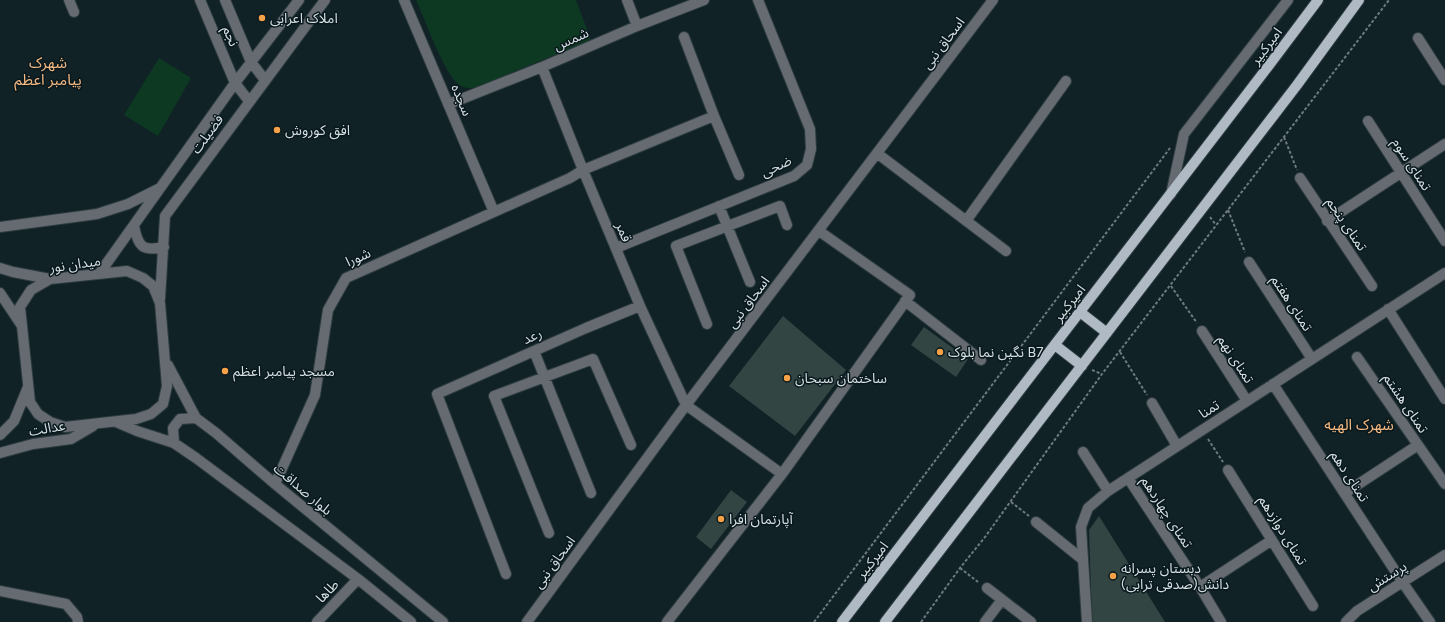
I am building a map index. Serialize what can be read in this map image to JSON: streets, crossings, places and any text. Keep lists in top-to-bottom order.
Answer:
{
  "streets": {
    "main road": ["امیرکبیر"],
    "street": [
      "نجم",
      "شمس",
      "اسحاق نبی",
      "سجده",
      "فضیلت",
      "تمنای سوم",
      "ضحی",
      "تمنای پنجم",
      "قمر",
      "شورا",
      "میدان نور",
      "تمنای هفتم",
      "رعد",
      "تمنای نهم",
      "تمنای هشتم",
      "تمنا",
      "عدالت",
      "تمنای دهم",
      "بلوار صداقت",
      "تمنای چهاردهم",
      "تمنای دوازدهم",
      "پرستش",
      "طاها"
    ]
  },
  "crossings": [
    ["نجم", "فضیلت"],
    ["شمس", "سجده"],
    ["شمس", "قمر"],
    ["اسحاق نبی", "قمر"],
    ["سجده", "شورا"],
    ["فضیلت", "میدان نور"],
    ["ضحی", "قمر"],
    ["قمر", "شورا"],
    ["قمر", "رعد"],
    ["شورا", "بلوار صداقت"],
    ["میدان نور", "عدالت"],
    ["میدان نور", "بلوار صداقت"],
    ["تمنای هفتم", "تمنا"],
    ["تمنای نهم", "تمنا"],
    ["تمنا", "تمنای دهم"],
    ["تمنا", "تمنای چهاردهم"],
    ["تمنای دهم", "پرستش"]
  ],
  "districts": ["شهرک پیامبر اعظم", "شهرک الهیه"],
  "places": [
    "املاک اعرابی",
    "افق کوروش",
    "نگین نما بلوک B7",
    "مسجد پیامبر اعظم",
    "ساختمان سبحان",
    "آپارتمان افرا",
    "دبستان پسرانه دانش(صدقی ترابی)"
  ]
}
